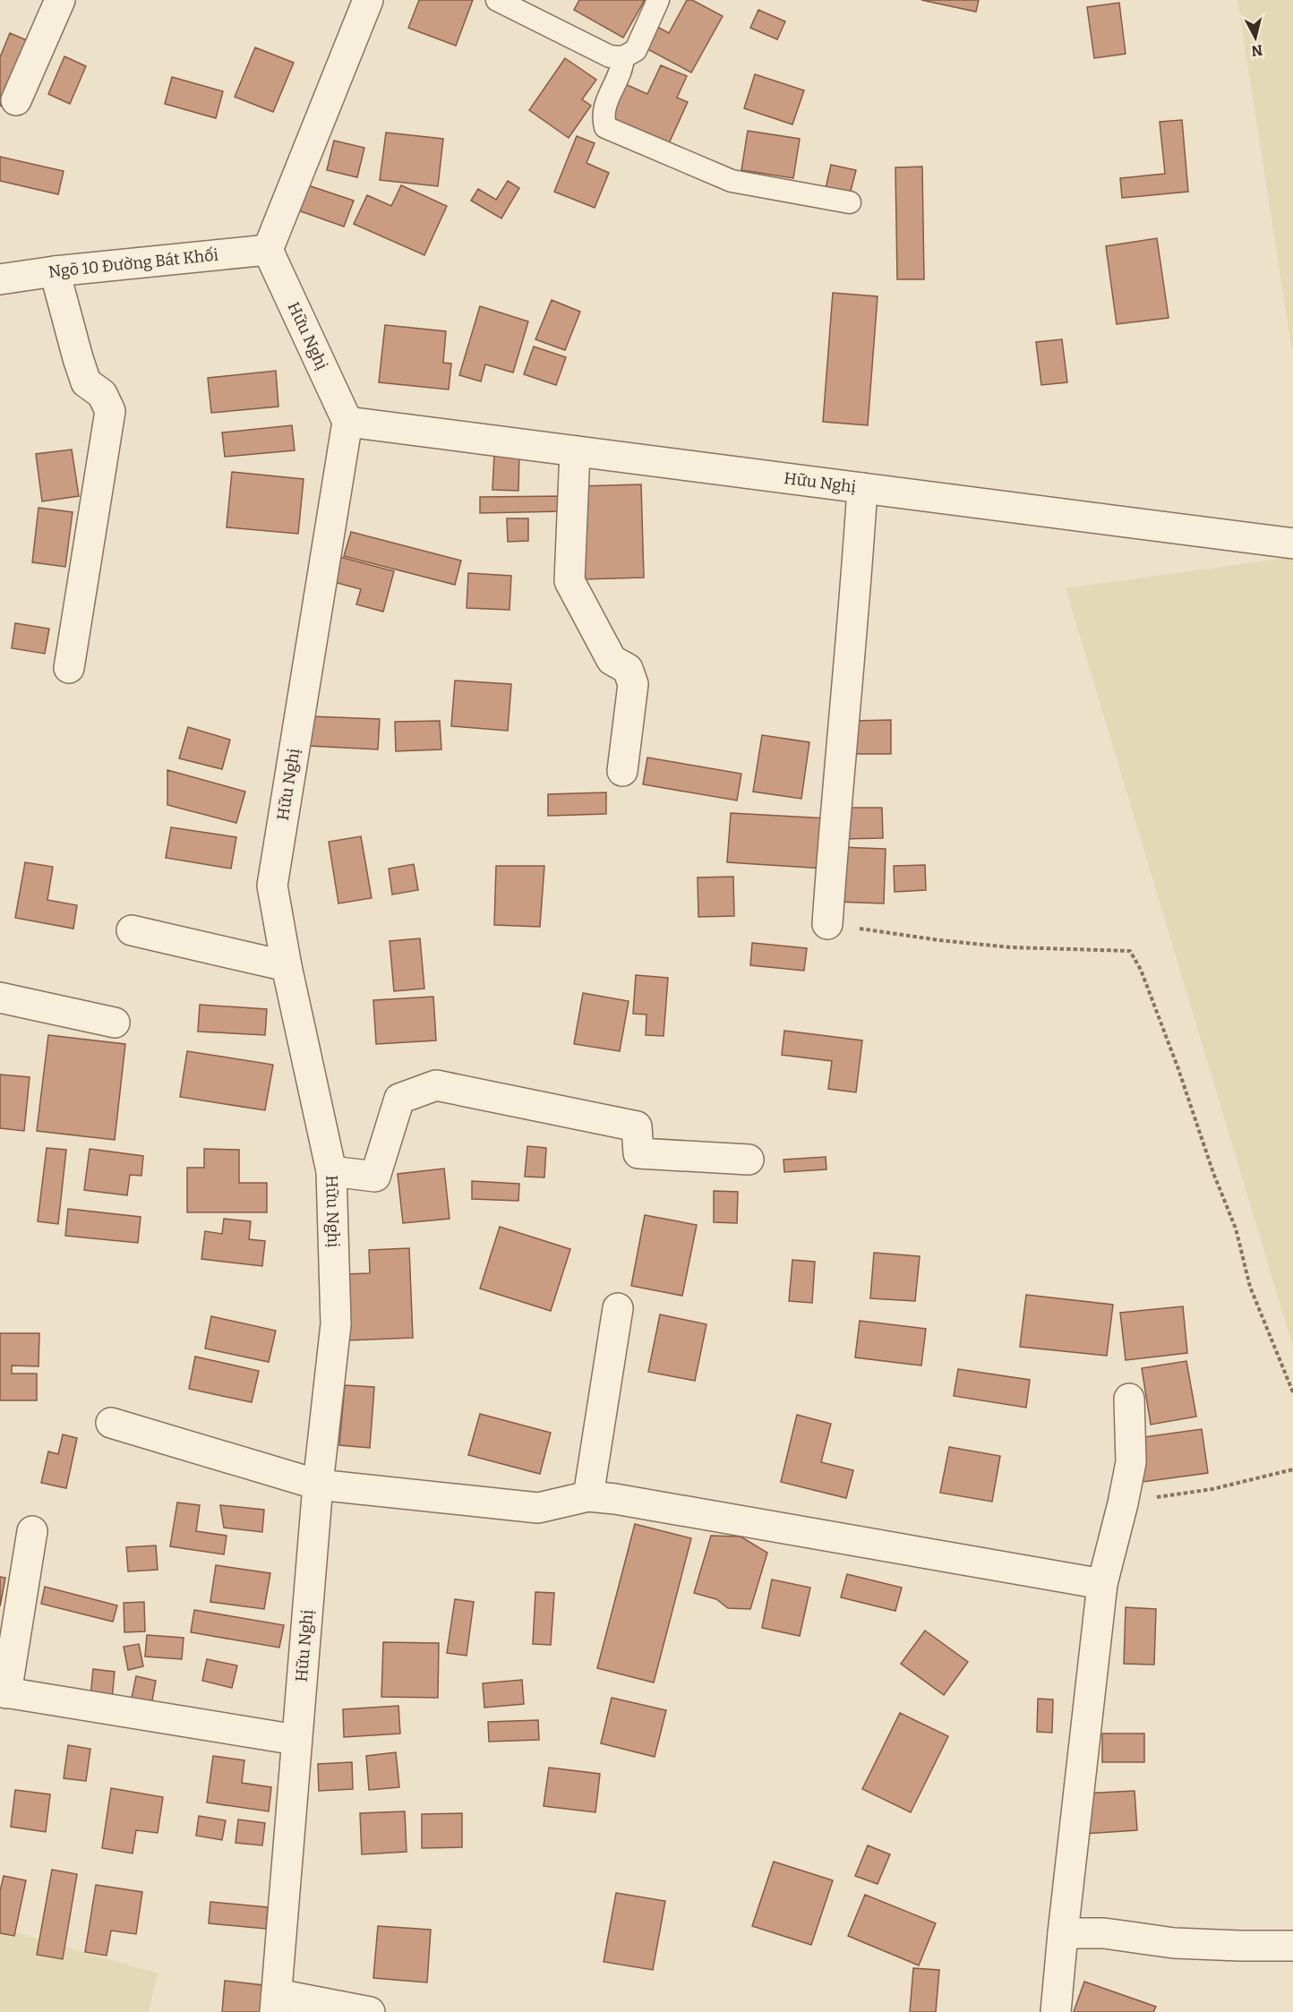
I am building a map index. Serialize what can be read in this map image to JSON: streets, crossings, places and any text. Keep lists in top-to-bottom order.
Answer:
{
  "streets": {
    "street": ["Ngõ 10 Đường Bát Khối", "Hữu Nghị"]
  },
  "crossings": [
    ["Ngõ 10 Đường Bát Khối", "Hữu Nghị"]
  ],
  "north": "bottom"
}
